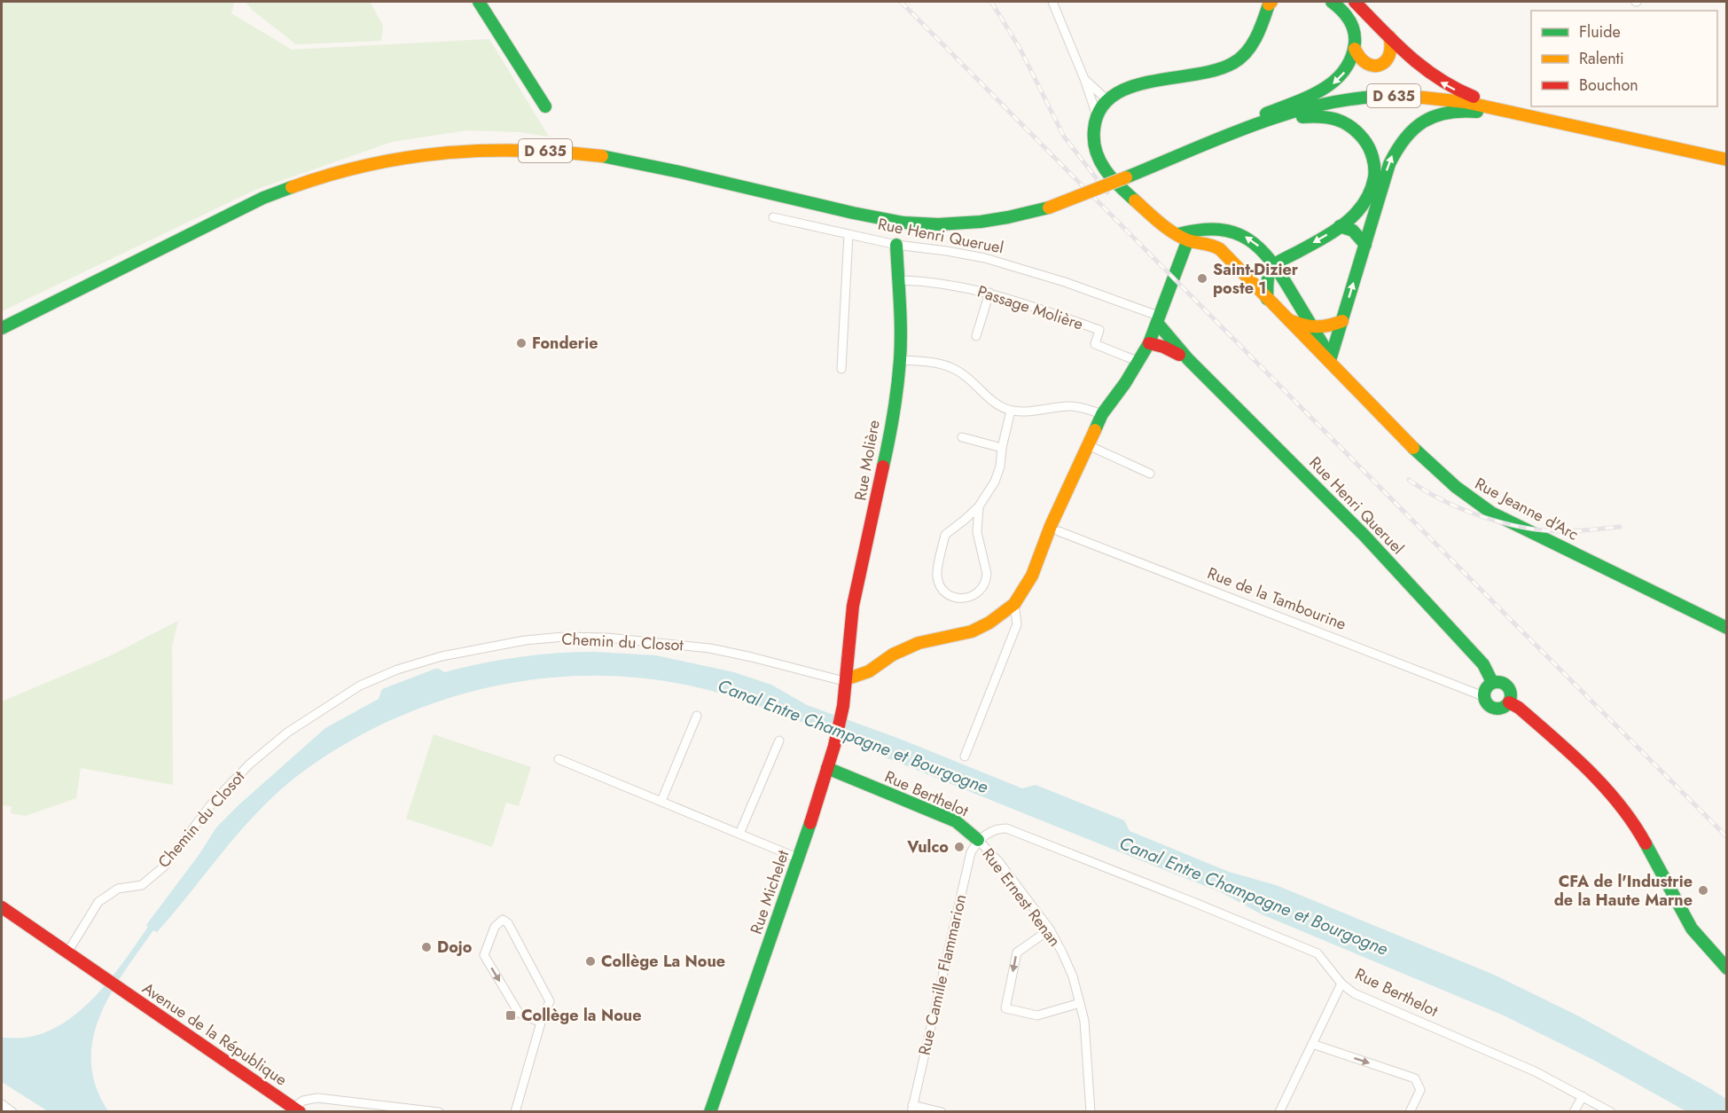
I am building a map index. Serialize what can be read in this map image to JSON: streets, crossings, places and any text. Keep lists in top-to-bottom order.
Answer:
{
  "streets": {
    "main road": [
      "D 635",
      "Rue Henri Queruel",
      "Rue Molière",
      "Rue Jeanne d'Arc",
      "Rue Berthelot",
      "Rue Michelet",
      "Avenue de la République"
    ],
    "street": [
      "Passage Molière",
      "Rue de la Tambourine",
      "Chemin du Closot",
      "Rue Ernest Renan",
      "Rue Camille Flammarion"
    ]
  },
  "crossings": [
    ["Rue Henri Queruel", "Rue Molière"],
    ["Rue Henri Queruel", "Rue de la Tambourine"],
    ["Passage Molière", "Rue Molière"],
    ["Rue Molière", "Chemin du Closot"],
    ["Rue Molière", "Rue Michelet"],
    ["Chemin du Closot", "Rue Michelet"],
    ["Chemin du Closot", "Avenue de la République"],
    ["Rue Berthelot", "Rue Michelet"],
    ["Rue Berthelot", "Rue Ernest Renan"],
    ["Rue Berthelot", "Rue Camille Flammarion"],
    ["Rue Ernest Renan", "Rue Camille Flammarion"]
  ],
  "water": ["Canal Entre Champagne et Bourgogne"],
  "places": {
    "other": [
      "Saint-Dizier poste 1",
      "Fonderie",
      "Vulco",
      "CFA de l'Industrie de la Haute Marne",
      "Dojo",
      "Collège La Noue"
    ],
    "transit": ["Collège la Noue"]
  },
  "legend": ["Fluide", "Ralenti", "Bouchon"]
}
